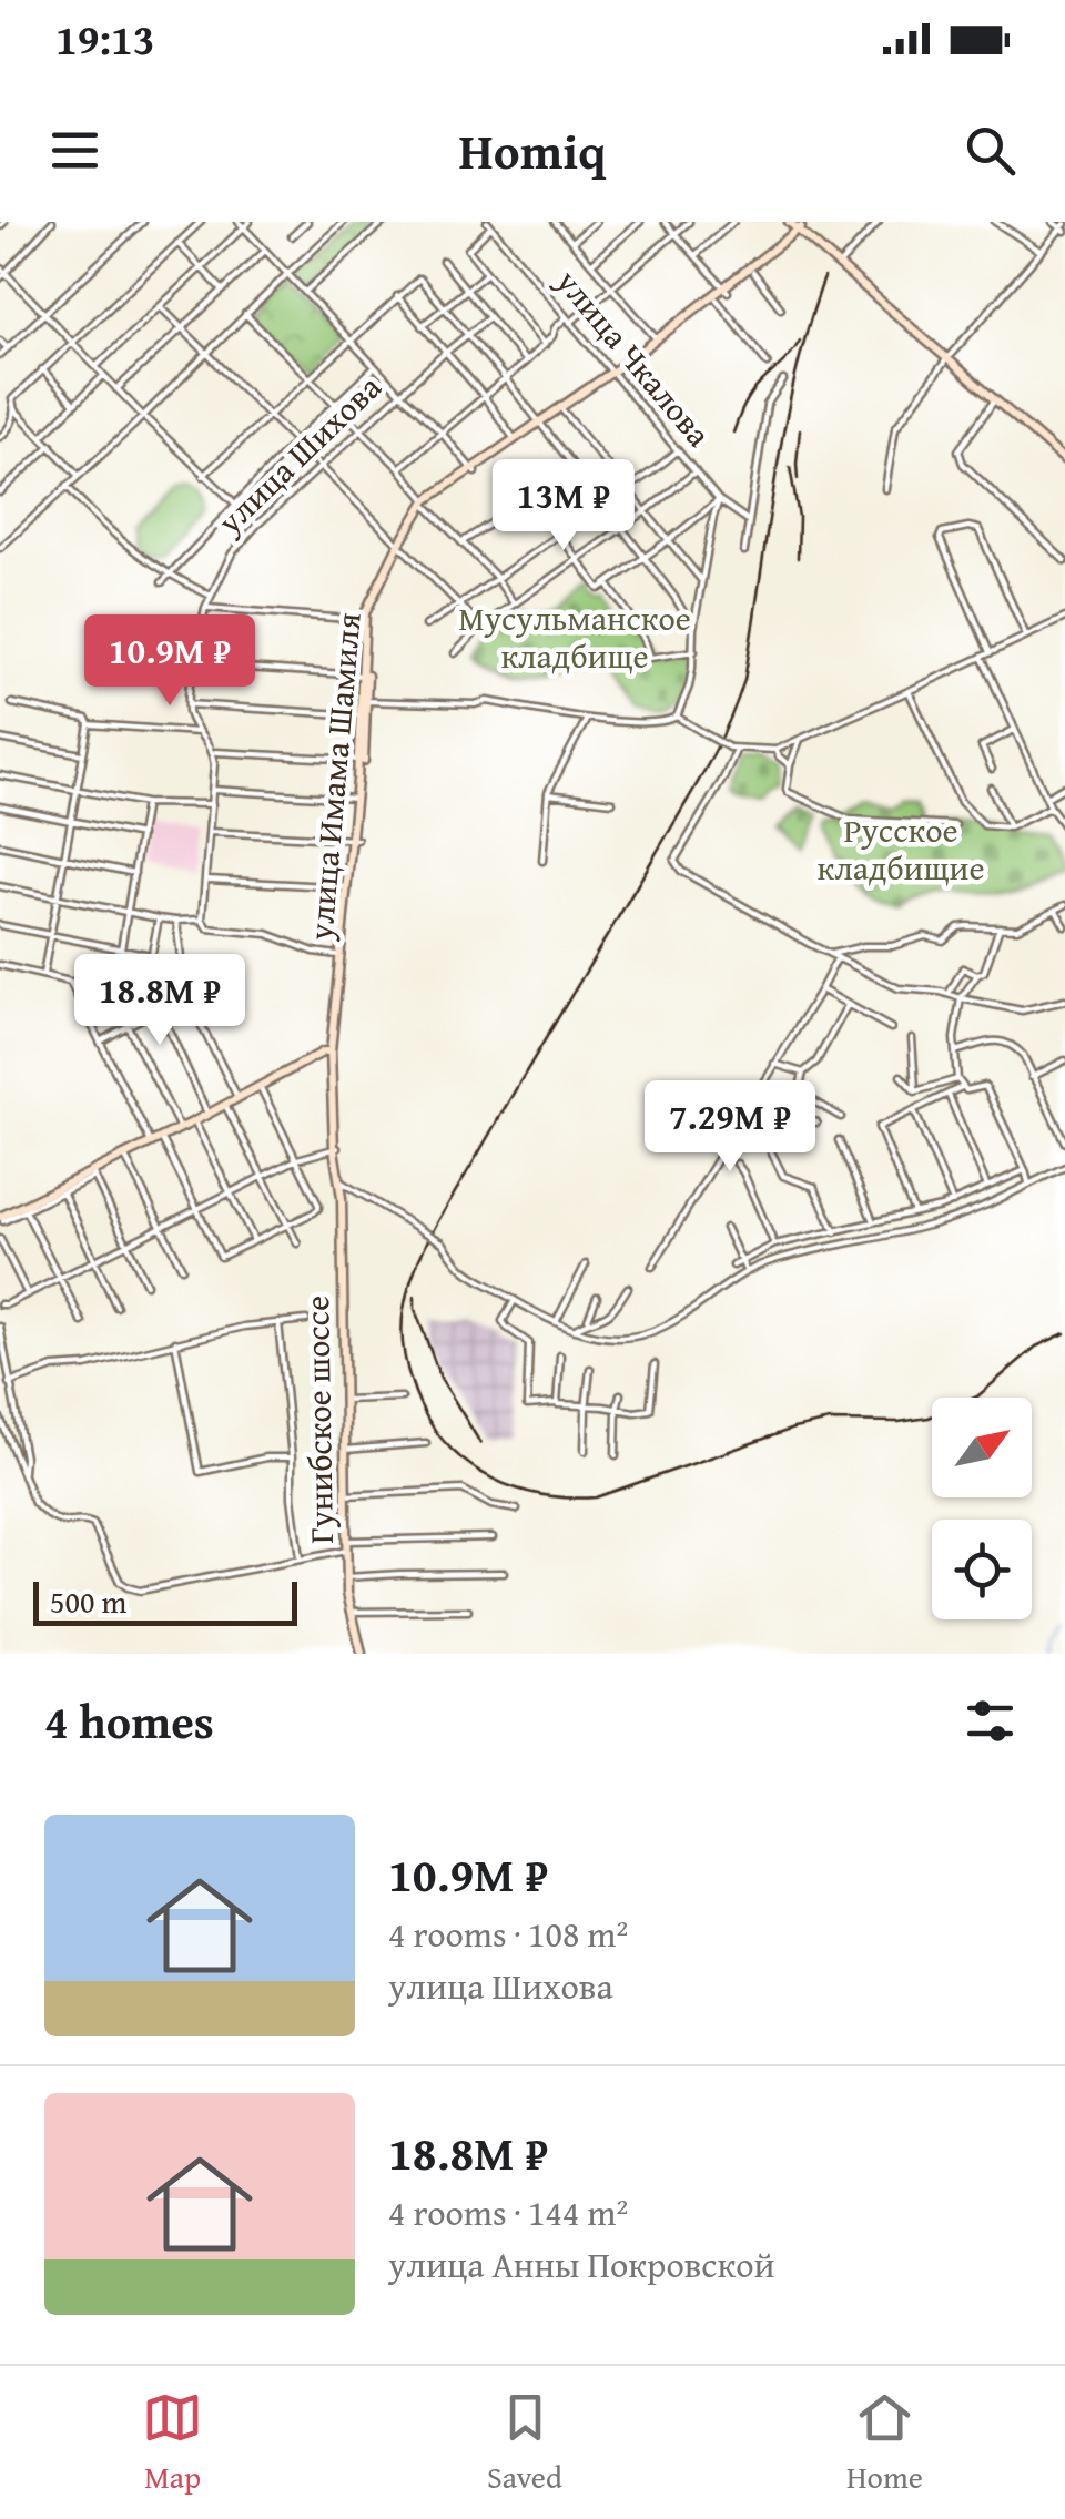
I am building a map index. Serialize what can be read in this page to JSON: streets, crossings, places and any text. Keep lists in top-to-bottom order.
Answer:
{
  "streets": {
    "main road": ["улица Имама Шамиля", "Гунибское шоссе"],
    "street": ["улица Чкалова", "улица Шихова"]
  },
  "crossings": [
    ["улица Чкалова", "улица Имама Шамиля"],
    ["улица Имама Шамиля", "Гунибское шоссе"]
  ],
  "parks": ["Мусульманское кладбище", "Русское кладбищие"],
  "scale_bar": "500 m",
  "north": "top right",
  "page": {
    "status": "19:13",
    "header": "Homiq",
    "price": [
      "13M ₽",
      "10.9M ₽",
      "18.8M ₽",
      "7.29M ₽"
    ],
    "scale": "500 m",
    "heading": "4 homes",
    "list": [
      {
        "name": "10.9M ₽",
        "note": "4 rooms · 108 m² · улица Шихова"
      },
      {
        "name": "18.8M ₽",
        "note": "4 rooms · 144 m² · улица Анны Покровской"
      }
    ],
    "tabs": ["Map", "Saved", "Home"]
  }
}
